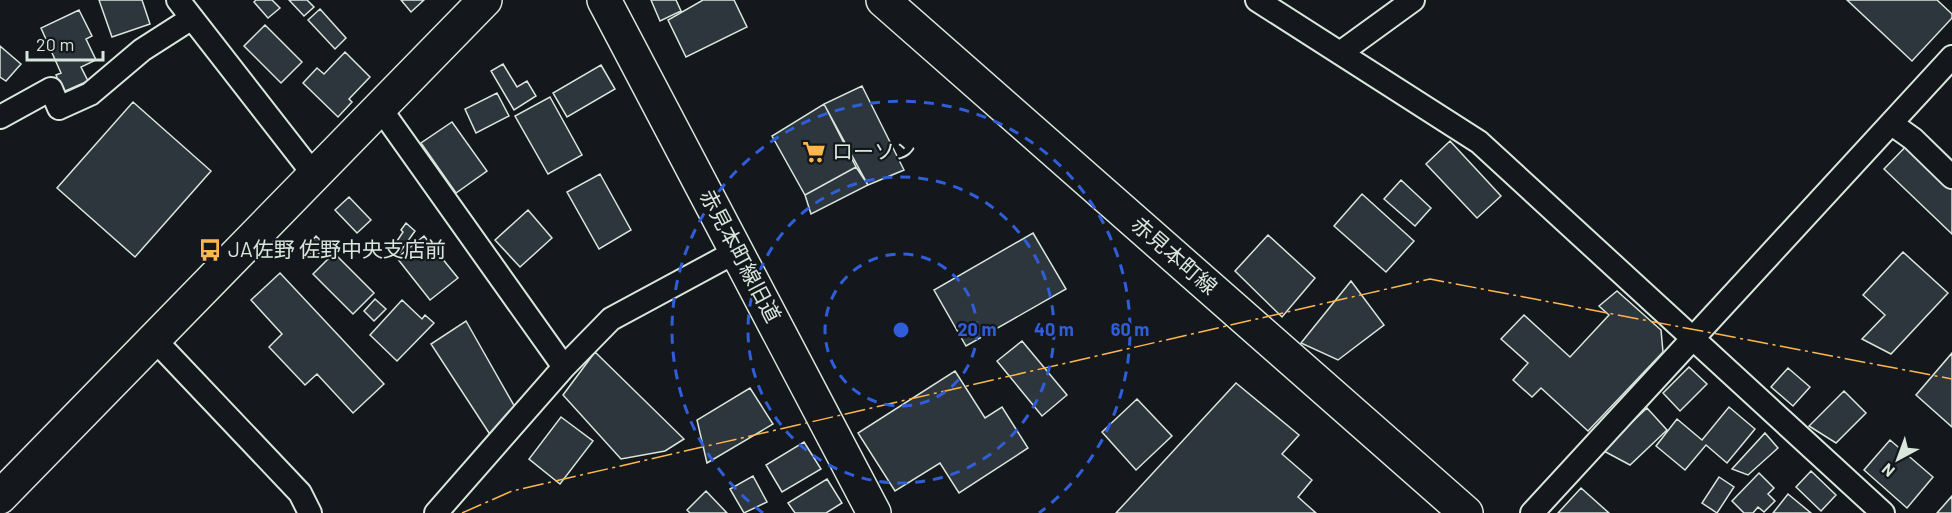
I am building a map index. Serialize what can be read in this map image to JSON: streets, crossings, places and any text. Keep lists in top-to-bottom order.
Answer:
{
  "streets": {
    "street": ["赤見本町線旧道", "赤見本町線"]
  },
  "places": {
    "supermarket": ["ローソン"],
    "bus stop": ["JA佐野 佐野中央支店前"]
  },
  "scale_bar": "20 m",
  "north": "bottom left",
  "rings": ["20 m", "40 m", "60 m"]
}
